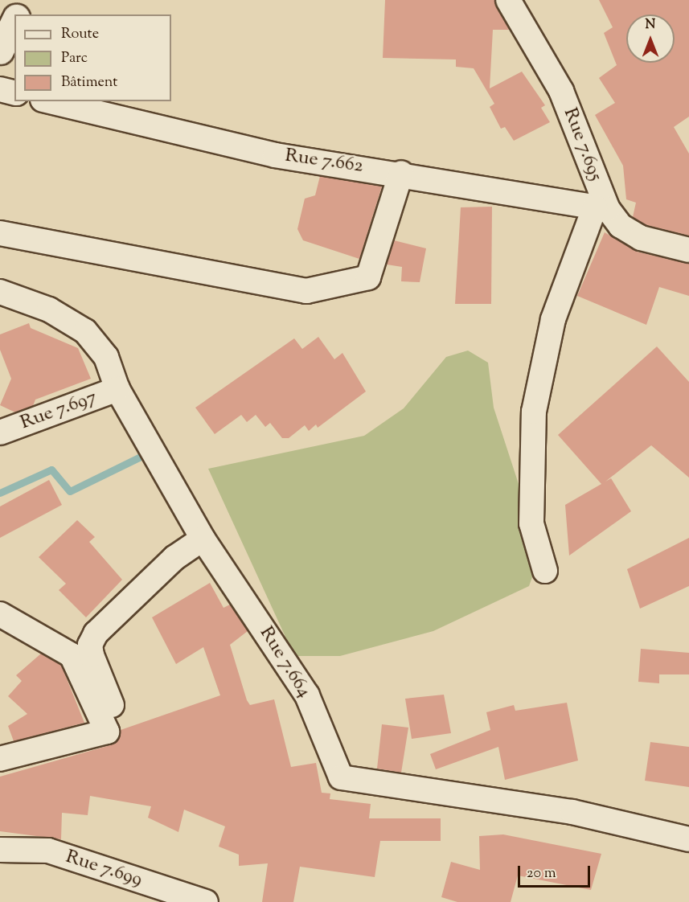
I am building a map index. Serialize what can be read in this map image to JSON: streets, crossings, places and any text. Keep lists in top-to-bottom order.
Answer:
{
  "streets": {
    "street": [
      "Rue 7.695",
      "Rue 7.662",
      "Rue 7.697",
      "Rue 7.664",
      "Rue 7.699"
    ]
  },
  "crossings": [
    ["Rue 7.695", "Rue 7.662"],
    ["Rue 7.697", "Rue 7.664"]
  ],
  "legend": ["Route", "Parc", "Bâtiment"],
  "scale_bar": "20 m",
  "north": "top"
}
